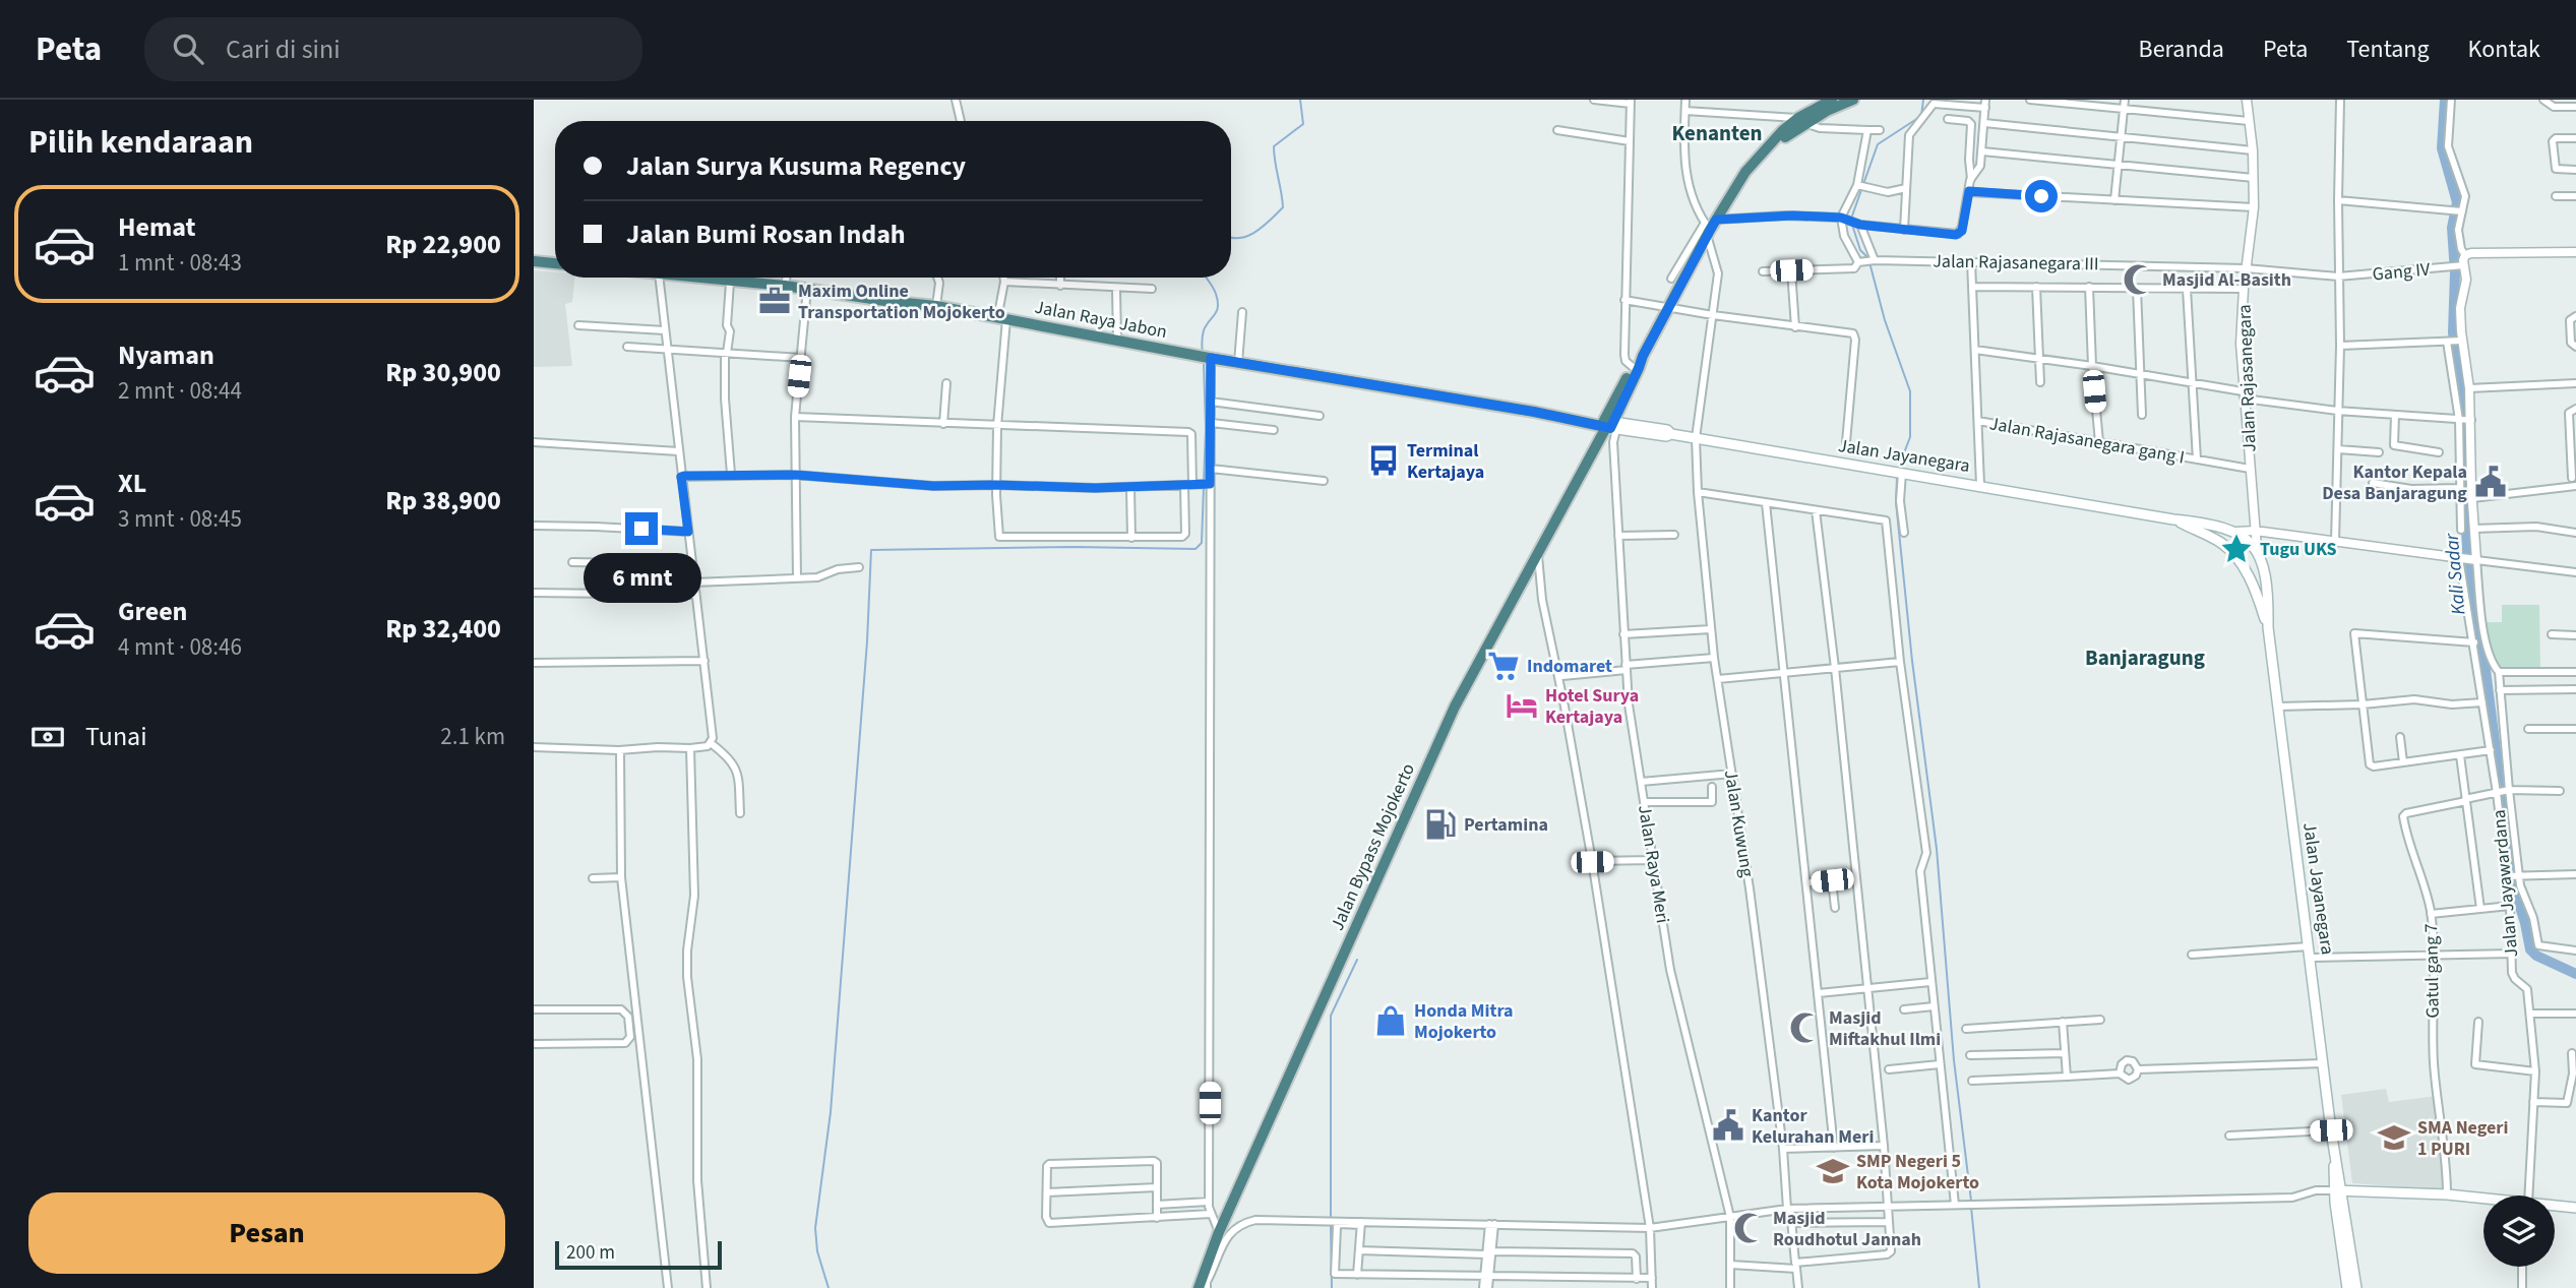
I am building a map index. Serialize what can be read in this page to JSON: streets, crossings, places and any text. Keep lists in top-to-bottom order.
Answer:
{
  "streets": {
    "highway": ["Jalan Raya Jabon", "Jalan Bypass Mojokerto"],
    "main road": ["Jalan Jayanegara"],
    "street": [
      "Jalan Rajasanegara III",
      "Gang IV",
      "Jalan Rajasanegara",
      "Jalan Rajasanegara gang I",
      "Jalan Kuwung",
      "Jalan Raya Meri",
      "Jalan Jayawardana",
      "Gatul gang 7"
    ]
  },
  "crossings": [
    ["Jalan Rajasanegara III", "Gang IV"],
    ["Jalan Rajasanegara III", "Jalan Rajasanegara"],
    ["Jalan Raya Jabon", "Jalan Jayanegara"],
    ["Jalan Raya Jabon", "Jalan Bypass Mojokerto"],
    ["Jalan Raya Jabon", "Jalan Raya Meri"],
    ["Jalan Rajasanegara", "Jalan Rajasanegara gang I"],
    ["Jalan Rajasanegara", "Jalan Jayanegara"],
    ["Jalan Jayanegara", "Jalan Kuwung"],
    ["Jalan Jayanegara", "Jalan Bypass Mojokerto"],
    ["Jalan Jayanegara", "Jalan Raya Meri"],
    ["Jalan Kuwung", "Jalan Bypass Mojokerto"],
    ["Jalan Bypass Mojokerto", "Jalan Raya Meri"]
  ],
  "districts": ["Kenanten", "Banjaragung"],
  "water": ["Kali Sadar"],
  "places": {
    "mosque": ["Masjid Al-Basith", "Masjid Miftakhul Ilmi", "Masjid Roudhotul Jannah"],
    "office": ["Maxim Online Transportation Mojokerto"],
    "bus stop": ["Terminal Kertajaya"],
    "public building": ["Kantor Kepala Desa Banjaragung", "Kantor Kelurahan Meri"],
    "place": ["Tugu UKS"],
    "supermarket": ["Indomaret"],
    "hotel": ["Hotel Surya Kertajaya"],
    "fuel station": ["Pertamina"],
    "shop": ["Honda Mitra Mojokerto"],
    "school or university": ["SMA Negeri 1 PURI", "SMP Negeri 5 Kota Mojokerto"]
  },
  "scale_bar": "200 m",
  "page": {
    "header": "Peta",
    "search": "Cari di sini",
    "nav": [
      "Beranda",
      "Peta",
      "Tentang",
      "Kontak"
    ],
    "heading": "Pilih kendaraan",
    "banner": ["Jalan Surya Kusuma Regency", "Jalan Bumi Rosan Indah"],
    "list": [
      {
        "name": "Hemat",
        "note": "1 mnt · 08:43",
        "value": "Rp 22,900"
      },
      {
        "name": "Nyaman",
        "note": "2 mnt · 08:44",
        "value": "Rp 30,900"
      },
      {
        "name": "XL",
        "note": "3 mnt · 08:45",
        "value": "Rp 38,900"
      },
      {
        "name": "Green",
        "note": "4 mnt · 08:46",
        "value": "Rp 32,400"
      }
    ],
    "bubble": "6 mnt",
    "pay": ["Tunai", "2.1 km"],
    "buttons": "Pesan",
    "scale": "200 m"
  }
}
